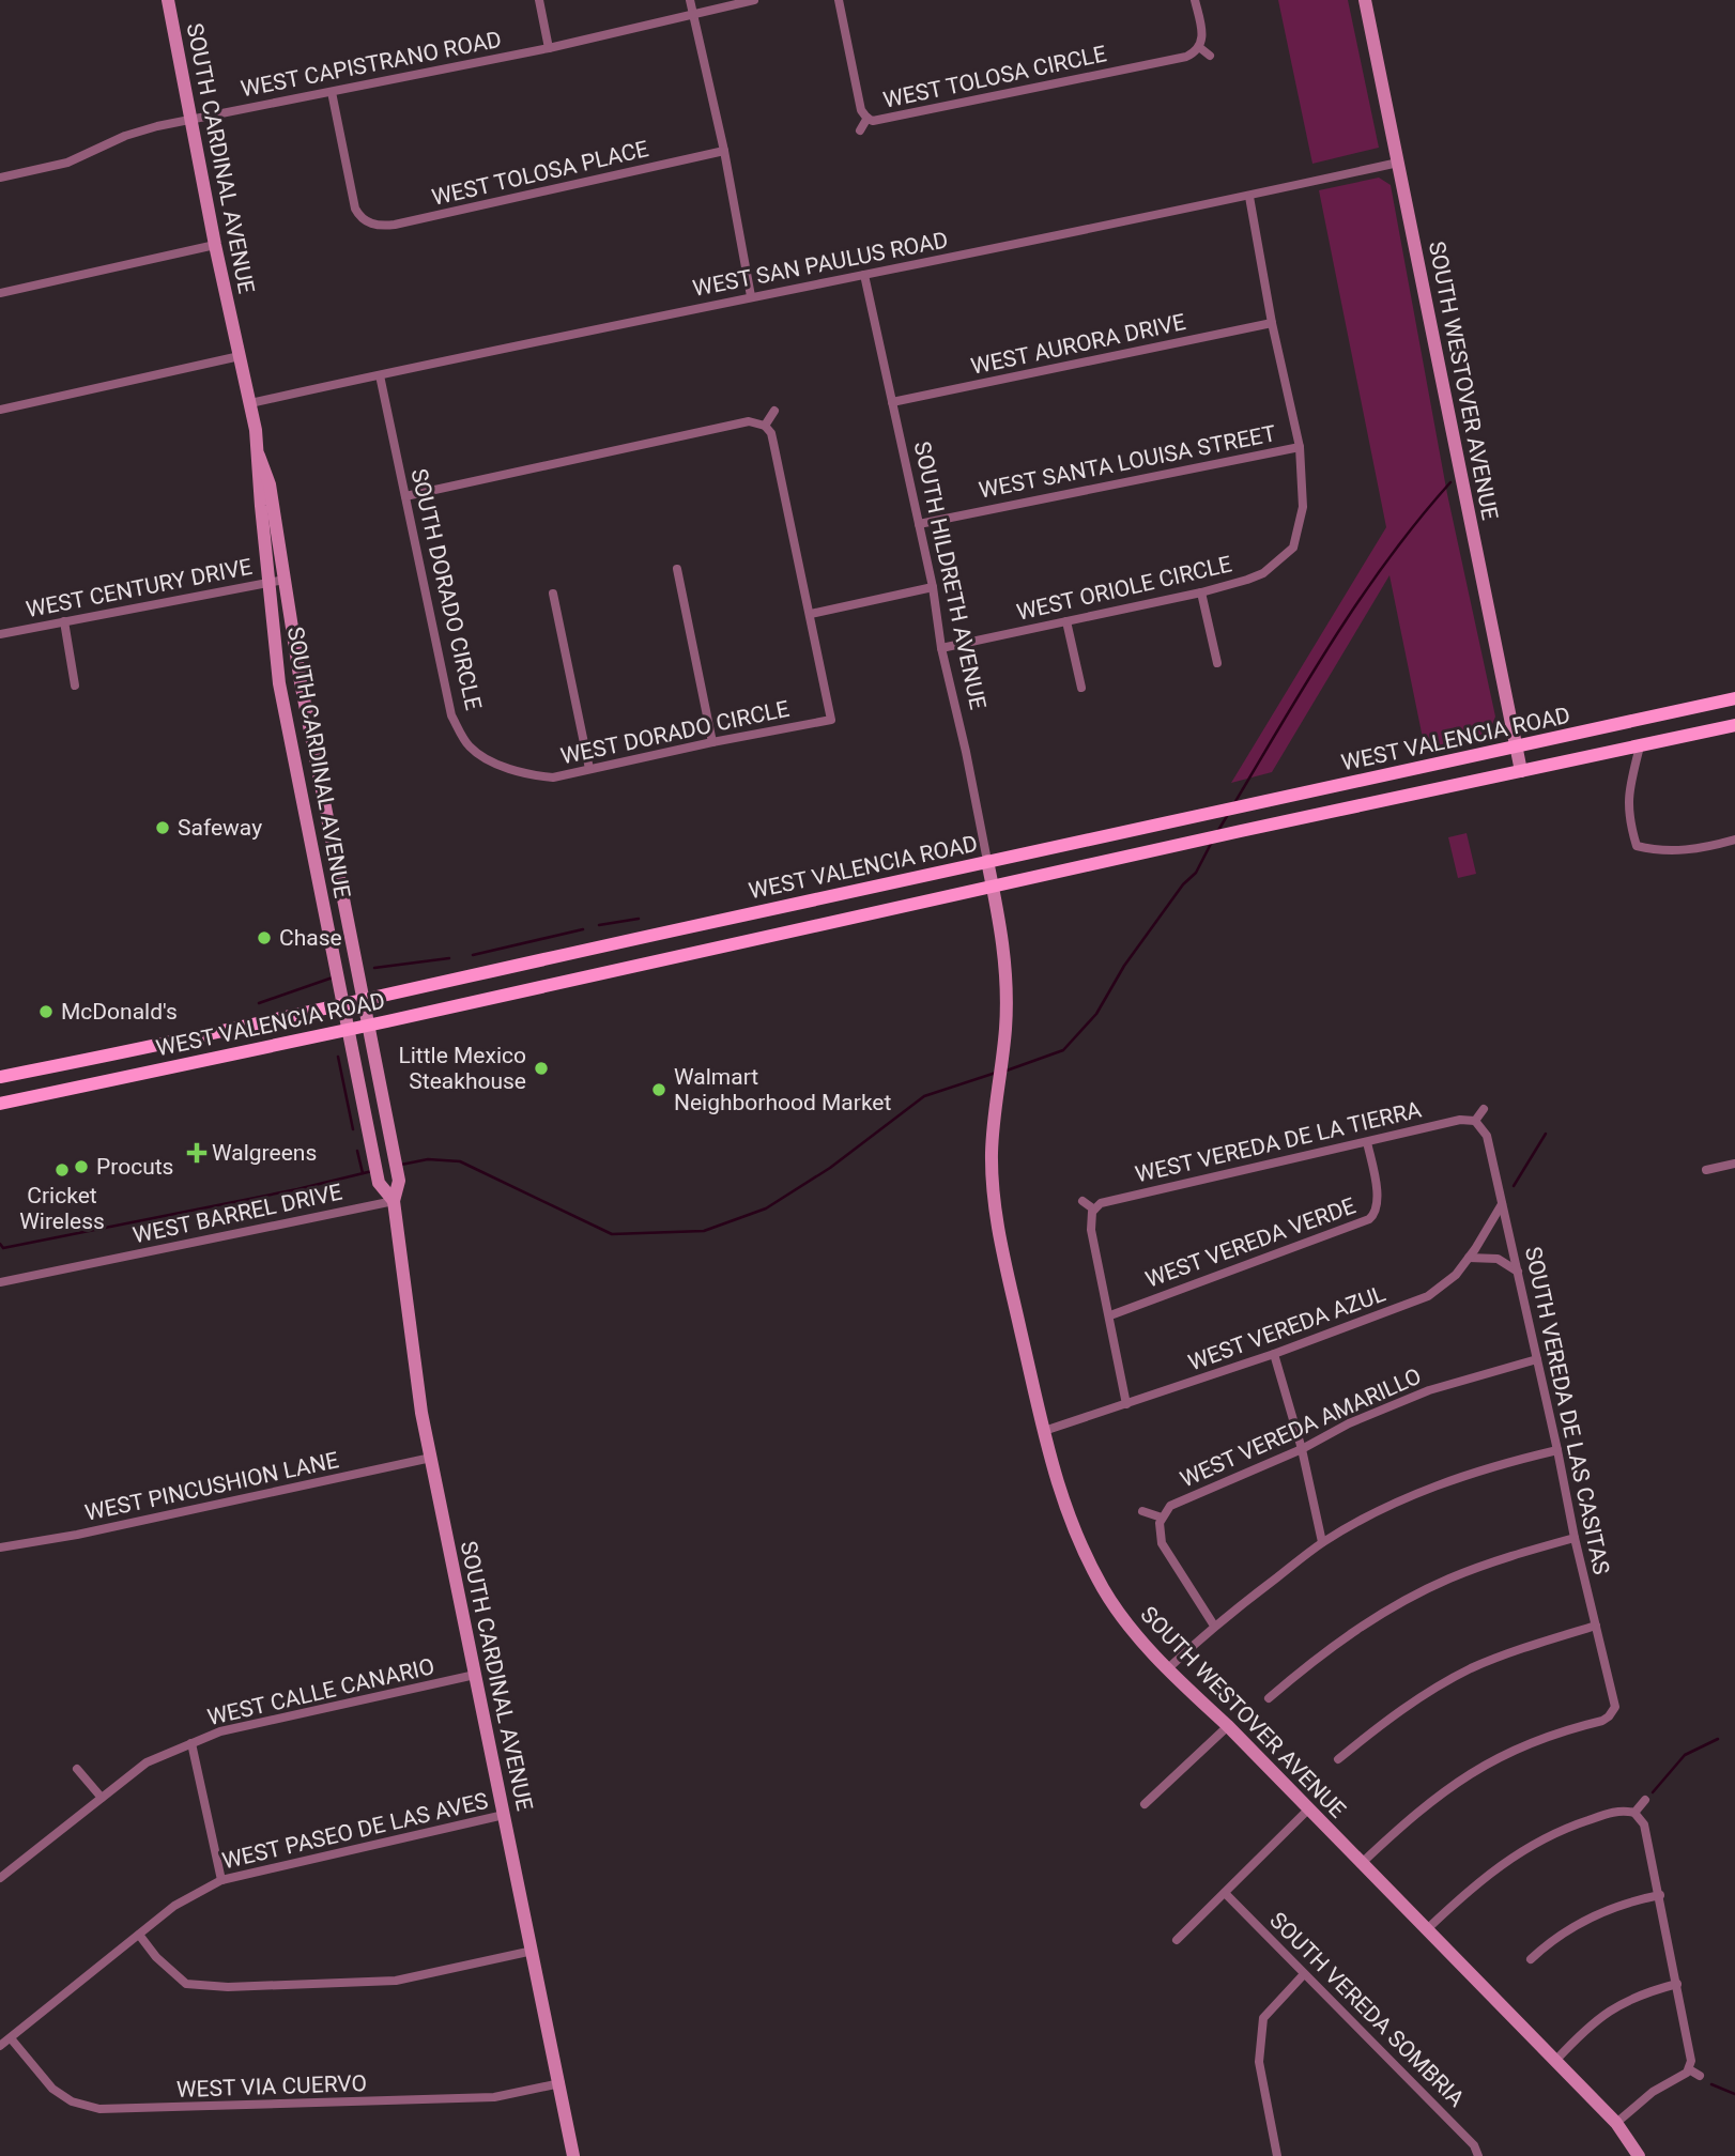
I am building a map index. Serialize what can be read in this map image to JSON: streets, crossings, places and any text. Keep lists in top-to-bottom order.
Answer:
{
  "streets": {
    "main road": [
      "SOUTH CARDINAL AVENUE",
      "SOUTH WESTOVER AVENUE",
      "SOUTH HILDRETH AVENUE",
      "WEST VALENCIA ROAD"
    ],
    "street": [
      "WEST CAPISTRANO ROAD",
      "WEST TOLOSA CIRCLE",
      "WEST TOLOSA PLACE",
      "WEST SAN PAULUS ROAD",
      "WEST AURORA DRIVE",
      "WEST SANTA LOUISA STREET",
      "WEST CENTURY DRIVE",
      "WEST ORIOLE CIRCLE",
      "SOUTH DORADO CIRCLE",
      "WEST DORADO CIRCLE",
      "WEST VEREDA DE LA TIERRA",
      "WEST BARREL DRIVE",
      "WEST VEREDA VERDE",
      "WEST VEREDA AZUL",
      "SOUTH VEREDA DE LAS CASITAS",
      "WEST VEREDA AMARILLO",
      "WEST PINCUSHION LANE",
      "WEST CALLE CANARIO",
      "WEST PASEO DE LAS AVES",
      "SOUTH VEREDA SOMBRIA",
      "WEST VIA CUERVO"
    ]
  },
  "crossings": [
    ["WEST CAPISTRANO ROAD", "SOUTH CARDINAL AVENUE"],
    ["WEST CAPISTRANO ROAD", "WEST TOLOSA PLACE"],
    ["SOUTH CARDINAL AVENUE", "WEST SAN PAULUS ROAD"],
    ["SOUTH CARDINAL AVENUE", "WEST CENTURY DRIVE"],
    ["SOUTH CARDINAL AVENUE", "WEST VALENCIA ROAD"],
    ["SOUTH CARDINAL AVENUE", "WEST BARREL DRIVE"],
    ["SOUTH CARDINAL AVENUE", "WEST PINCUSHION LANE"],
    ["SOUTH CARDINAL AVENUE", "WEST CALLE CANARIO"],
    ["SOUTH CARDINAL AVENUE", "WEST PASEO DE LAS AVES"],
    ["SOUTH CARDINAL AVENUE", "WEST VIA CUERVO"],
    ["WEST SAN PAULUS ROAD", "SOUTH WESTOVER AVENUE"],
    ["WEST SAN PAULUS ROAD", "SOUTH HILDRETH AVENUE"],
    ["WEST SAN PAULUS ROAD", "WEST ORIOLE CIRCLE"],
    ["WEST SAN PAULUS ROAD", "SOUTH DORADO CIRCLE"],
    ["WEST AURORA DRIVE", "SOUTH HILDRETH AVENUE"],
    ["WEST AURORA DRIVE", "WEST ORIOLE CIRCLE"],
    ["SOUTH WESTOVER AVENUE", "SOUTH HILDRETH AVENUE"],
    ["SOUTH WESTOVER AVENUE", "WEST VALENCIA ROAD"],
    ["SOUTH WESTOVER AVENUE", "WEST VEREDA AZUL"],
    ["SOUTH WESTOVER AVENUE", "SOUTH VEREDA DE LAS CASITAS"],
    ["WEST SANTA LOUISA STREET", "SOUTH HILDRETH AVENUE"],
    ["WEST SANTA LOUISA STREET", "WEST ORIOLE CIRCLE"],
    ["SOUTH HILDRETH AVENUE", "WEST ORIOLE CIRCLE"],
    ["SOUTH HILDRETH AVENUE", "WEST VALENCIA ROAD"],
    ["SOUTH DORADO CIRCLE", "WEST DORADO CIRCLE"],
    ["WEST VEREDA DE LA TIERRA", "WEST VEREDA VERDE"],
    ["WEST VEREDA DE LA TIERRA", "SOUTH VEREDA DE LAS CASITAS"],
    ["WEST VEREDA AZUL", "SOUTH VEREDA DE LAS CASITAS"],
    ["SOUTH VEREDA DE LAS CASITAS", "WEST VEREDA AMARILLO"],
    ["WEST PASEO DE LAS AVES", "WEST VIA CUERVO"]
  ],
  "places": {
    "other": [
      "Safeway",
      "Chase",
      "McDonald's",
      "Little Mexico Steakhouse",
      "Walmart Neighborhood Market",
      "Procuts",
      "Cricket Wireless"
    ],
    "health": ["Walgreens"]
  }
}
